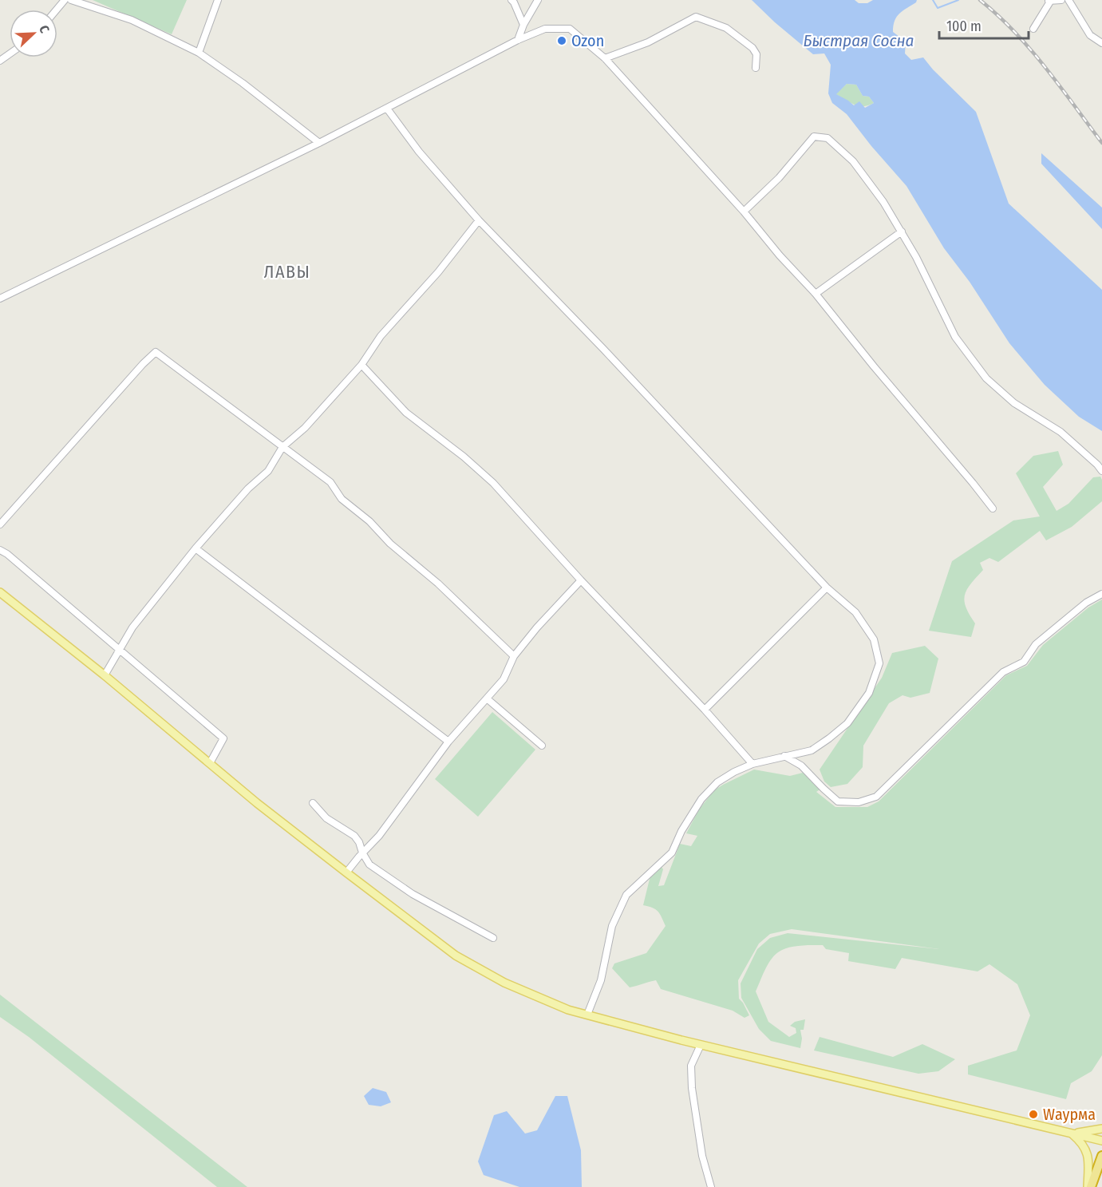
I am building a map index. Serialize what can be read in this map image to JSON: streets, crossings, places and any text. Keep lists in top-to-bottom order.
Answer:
{
  "districts": ["ЛАВЫ"],
  "water": ["Быстрая Сосна"],
  "places": ["Ozon", "Wаурма"],
  "scale_bar": "100 m",
  "north": "top right"
}
